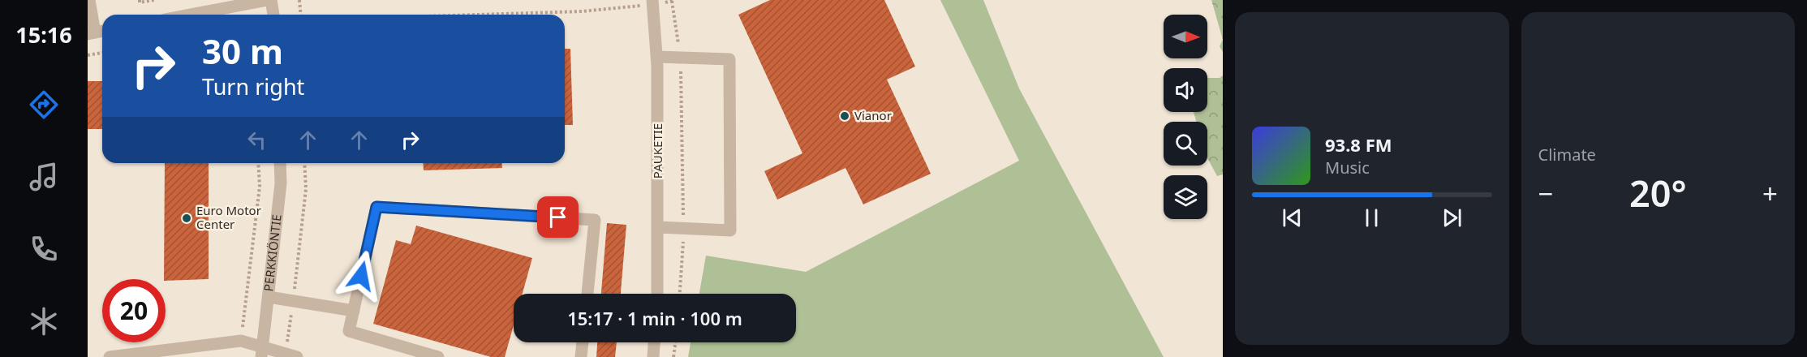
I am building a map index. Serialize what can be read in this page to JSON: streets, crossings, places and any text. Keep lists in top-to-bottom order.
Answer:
{
  "streets": {
    "street": ["PAUKETIE", "PERKKIÖNTIE"]
  },
  "places": ["Vianor", "Euro Motor Center"],
  "north": "right",
  "page": {
    "tabs": "15:16",
    "tile": "Climate",
    "turn": ["30 m", "Turn right"],
    "song": ["93.8 FM", "Music"],
    "heat": ["−", "20°", "+"],
    "limit": "20",
    "trip": "15:17 · 1 min · 100 m"
  }
}
